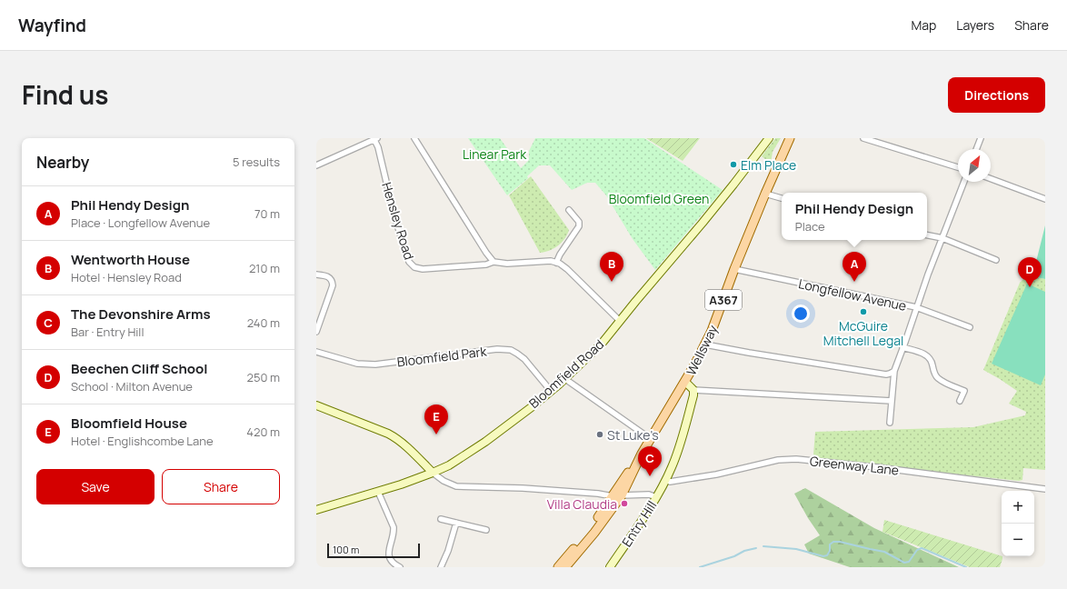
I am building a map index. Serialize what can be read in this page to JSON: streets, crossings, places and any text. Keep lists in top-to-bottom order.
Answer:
{
  "streets": {
    "main road": ["A367", "Wellsway"],
    "street": [
      "Hensley Road",
      "Longfellow Avenue",
      "Bloomfield Park",
      "Bloomfield Road",
      "Greenway Lane",
      "Entry Hill"
    ]
  },
  "crossings": [
    ["Longfellow Avenue", "Wellsway"],
    ["Bloomfield Park", "Bloomfield Road"],
    ["Greenway Lane", "Entry Hill"]
  ],
  "parks": ["Linear Park", "Bloomfield Green"],
  "places": [
    "Elm Place",
    "McGuire Mitchell Legal",
    "St Luke's",
    "Villa Claudia"
  ],
  "scale_bar": "100 m",
  "north": "top right",
  "page": {
    "header": "Wayfind",
    "nav": ["Map", "Layers", "Share"],
    "title": "Find us",
    "buttons": [
      "Directions",
      ["Save", "Share"]
    ],
    "heading": ["Nearby", "5 results"],
    "list": [
      {
        "mark": "A",
        "name": "Phil Hendy Design",
        "note": "Place · Longfellow Avenue",
        "value": "70 m"
      },
      {
        "mark": "B",
        "name": "Wentworth House",
        "note": "Hotel · Hensley Road",
        "value": "210 m"
      },
      {
        "mark": "C",
        "name": "The Devonshire Arms",
        "note": "Bar · Entry Hill",
        "value": "240 m"
      },
      {
        "mark": "D",
        "name": "Beechen Cliff School",
        "note": "School · Milton Avenue",
        "value": "250 m"
      },
      {
        "mark": "E",
        "name": "Bloomfield House",
        "note": "Hotel · Englishcombe Lane",
        "value": "420 m"
      }
    ],
    "popup": ["Phil Hendy Design", "Place"],
    "pins": [
      "A",
      "B",
      "D",
      "E",
      "C"
    ],
    "map_buttons": ["+", "−"],
    "scale": "100 m"
  }
}
